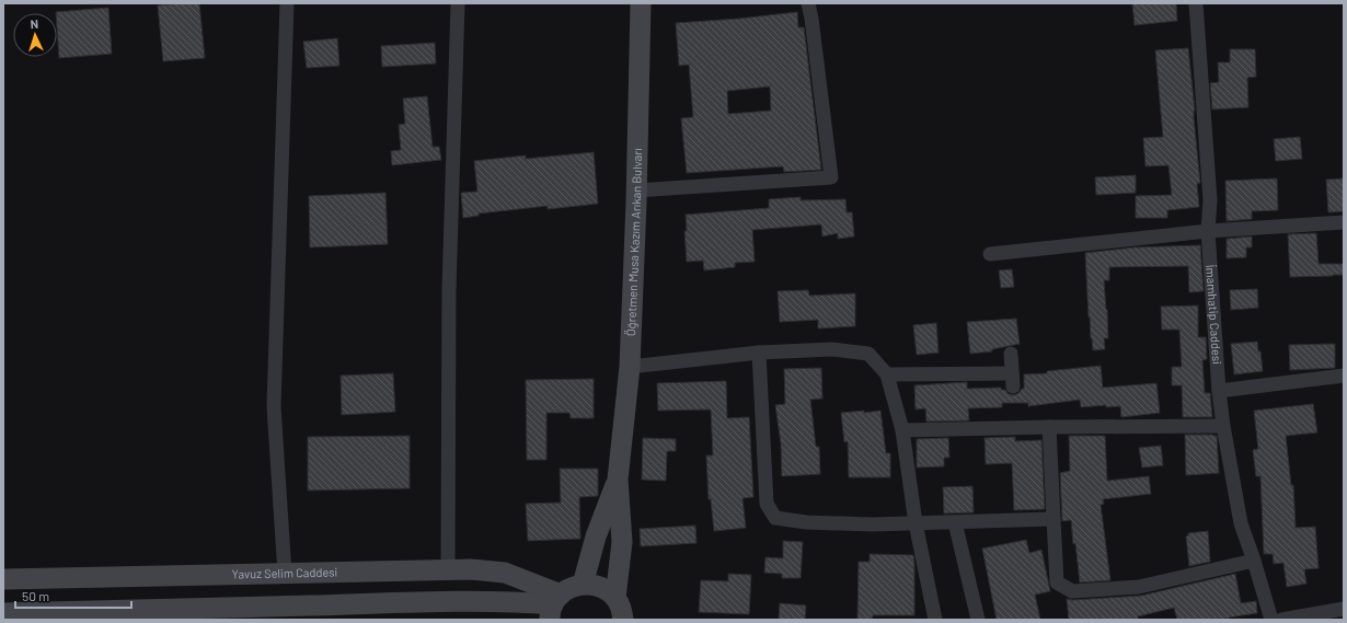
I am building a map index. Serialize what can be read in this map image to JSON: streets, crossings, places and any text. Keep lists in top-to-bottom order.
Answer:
{
  "streets": {
    "street": ["Öğretmen Musa Kazım Arıkan Bulvarı", "İmamhatip Caddesi", "Yavuz Selim Caddesi"]
  },
  "scale_bar": "50 m",
  "north": "top"
}
